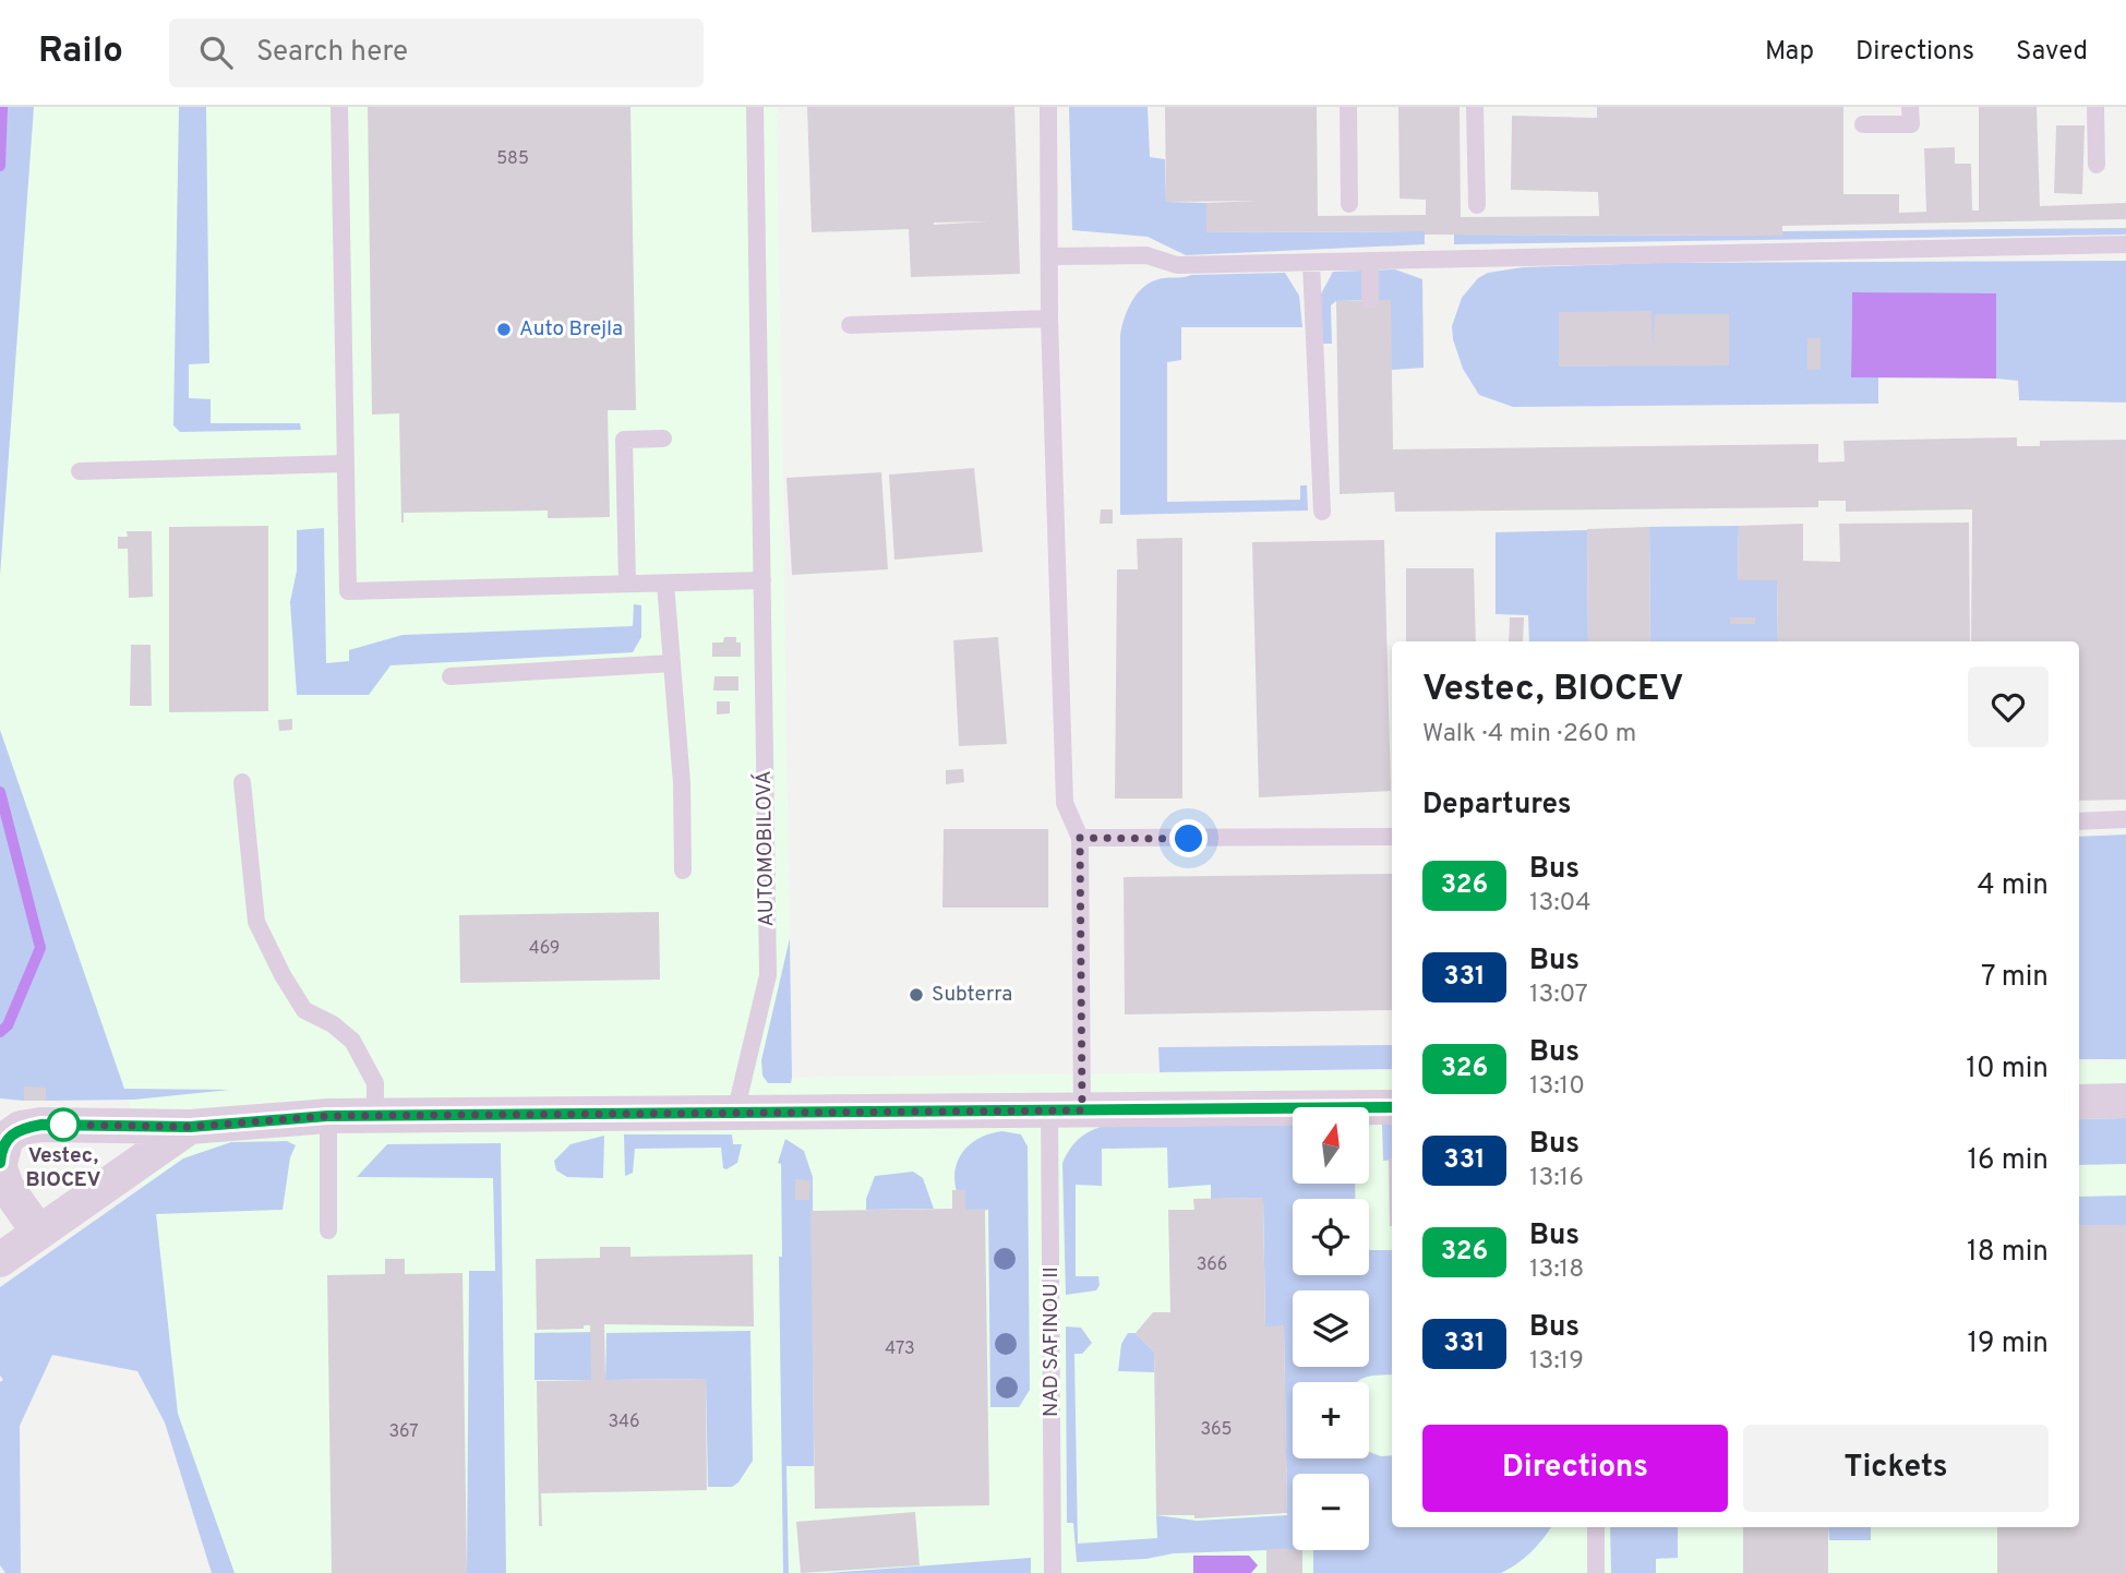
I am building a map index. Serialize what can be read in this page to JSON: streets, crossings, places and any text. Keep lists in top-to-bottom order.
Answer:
{
  "streets": {
    "lane": ["AUTOMOBILOVÁ", "NAD SAFINOU II"]
  },
  "places": ["Auto Brejla", "Subterra", "Vestec, BIOCEV"],
  "lines": ["bus line 326"],
  "house_numbers": [
    "585",
    "469",
    "366",
    "473",
    "346",
    "365",
    "367"
  ],
  "north": "top",
  "page": {
    "header": "Railo",
    "search": "Search here",
    "nav": ["Map", "Directions", "Saved"],
    "heading": [
      ["Vestec, BIOCEV", "Walk · 4 min · 260 m"],
      "Departures"
    ],
    "list": [
      {
        "mark": "326",
        "name": "Bus",
        "note": "13:04",
        "value": "4 min"
      },
      {
        "mark": "331",
        "name": "Bus",
        "note": "13:07",
        "value": "7 min"
      },
      {
        "mark": "326",
        "name": "Bus",
        "note": "13:10",
        "value": "10 min"
      },
      {
        "mark": "331",
        "name": "Bus",
        "note": "13:16",
        "value": "16 min"
      },
      {
        "mark": "326",
        "name": "Bus",
        "note": "13:18",
        "value": "18 min"
      },
      {
        "mark": "331",
        "name": "Bus",
        "note": "13:19",
        "value": "19 min"
      }
    ],
    "map_buttons": ["+", "−"],
    "buttons": ["Directions", "Tickets"]
  }
}
